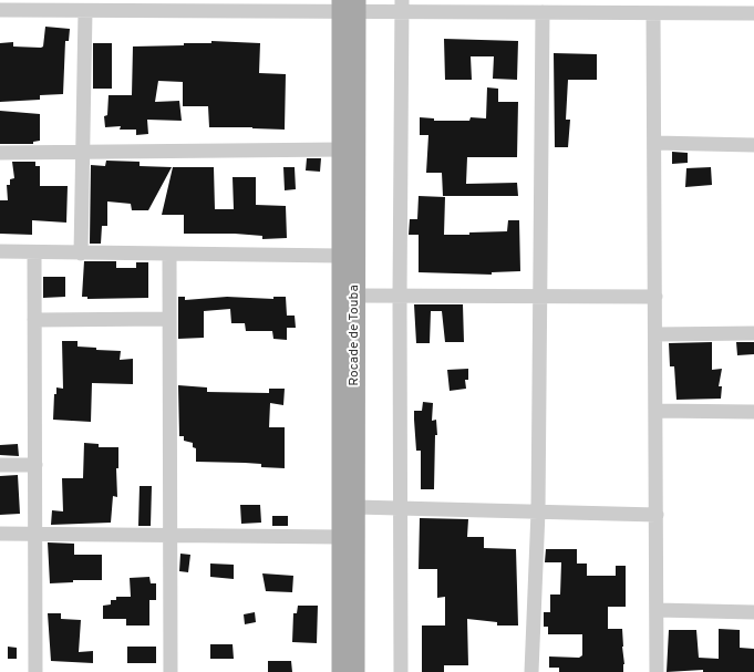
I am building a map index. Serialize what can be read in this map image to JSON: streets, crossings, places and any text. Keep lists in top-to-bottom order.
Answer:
{
  "streets": {
    "main road": ["Rocade de Touba"]
  }
}
